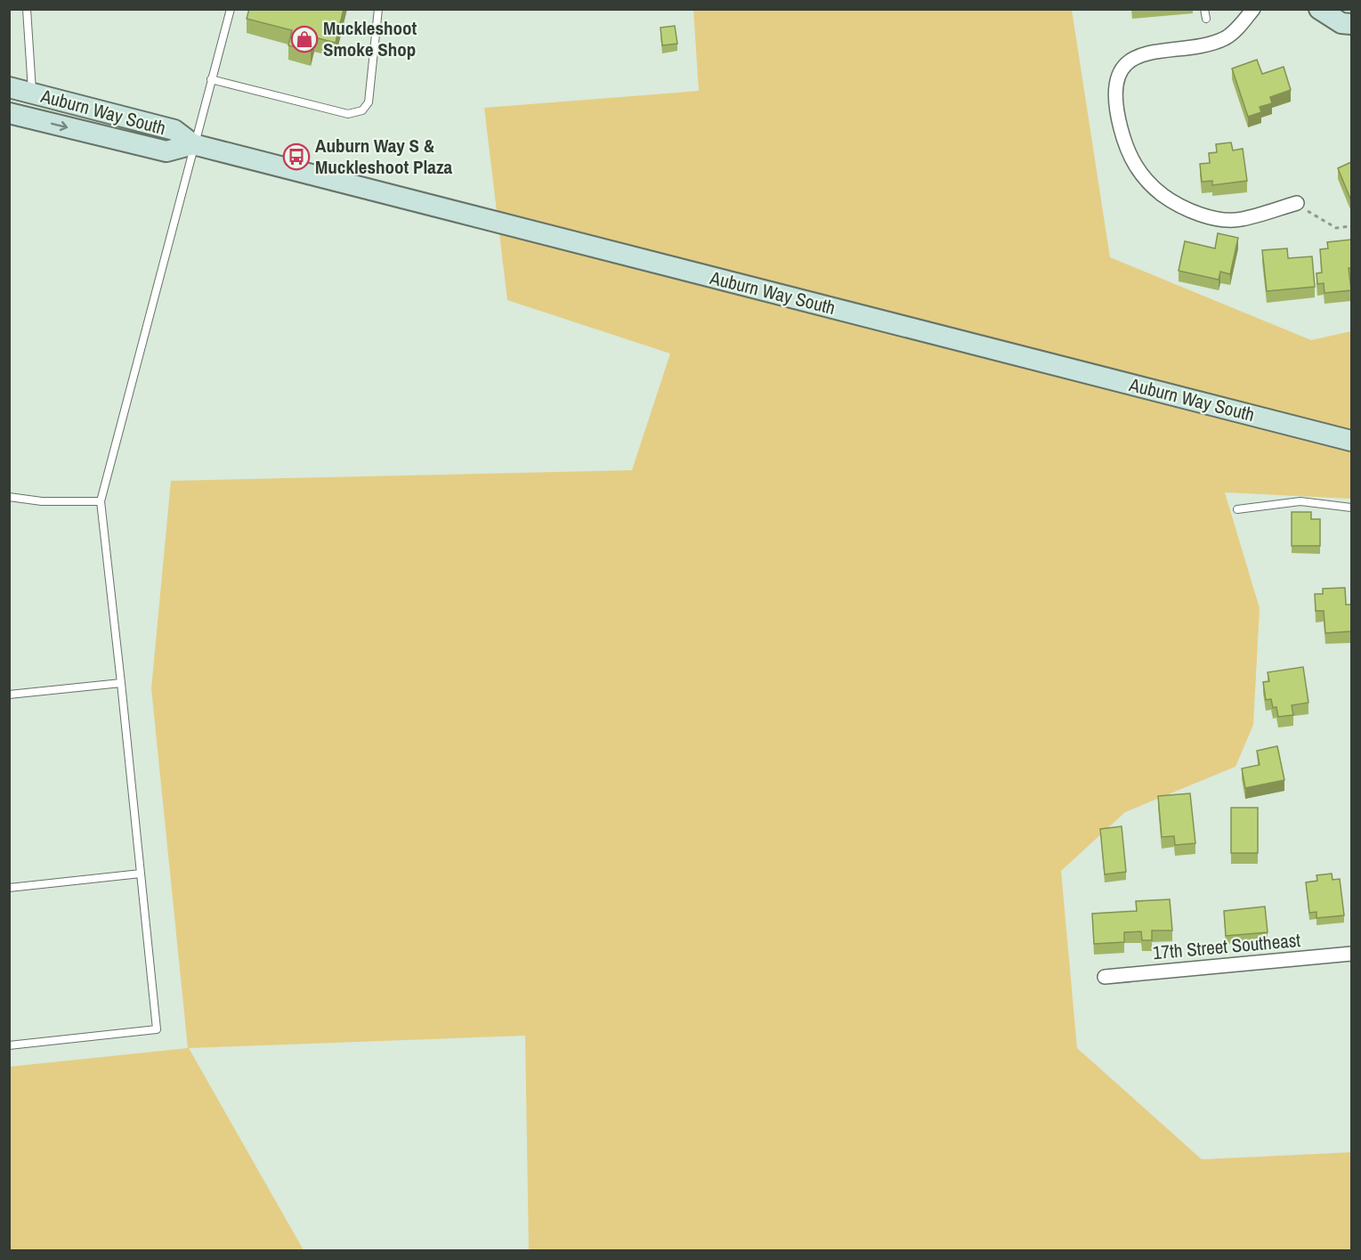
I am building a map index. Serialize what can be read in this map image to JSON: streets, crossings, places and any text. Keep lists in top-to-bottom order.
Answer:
{
  "streets": {
    "main road": ["Auburn Way South"],
    "street": ["17th Street Southeast"]
  },
  "places": {
    "shop": ["Muckleshoot Smoke Shop"],
    "bus stop": ["Auburn Way S & Muckleshoot Plaza"]
  }
}
